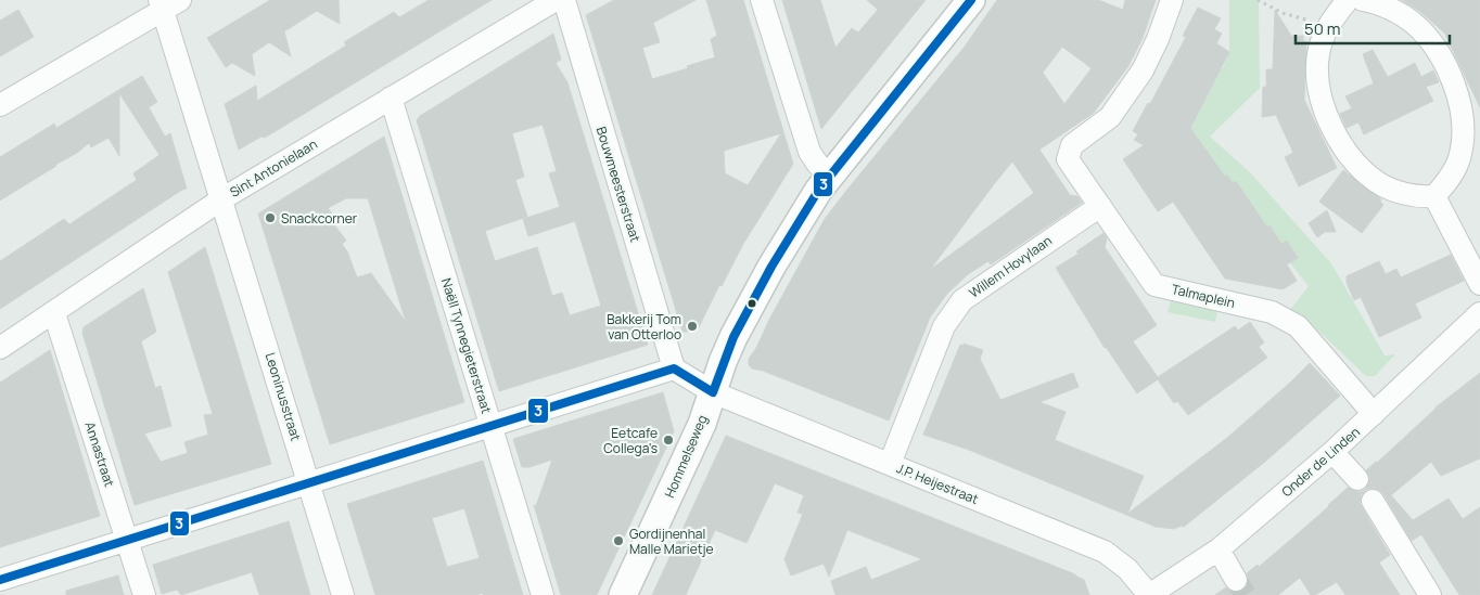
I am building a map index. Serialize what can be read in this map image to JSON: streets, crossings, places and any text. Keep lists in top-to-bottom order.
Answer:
{
  "streets": {
    "street": [
      "Sint Antonielaan",
      "Bouwmeesterstraat",
      "Willem Hovylaan",
      "Talmaplein",
      "Naëll Tynnegieterstraat",
      "Leoninusstraat",
      "Annastraat",
      "Hommelseweg",
      "Onder de Linden",
      "J.P. Heijestraat"
    ]
  },
  "crossings": [
    ["Sint Antonielaan", "Naëll Tynnegieterstraat"],
    ["Sint Antonielaan", "Leoninusstraat"],
    ["Sint Antonielaan", "Annastraat"],
    ["Bouwmeesterstraat", "J.P. Heijestraat"],
    ["Willem Hovylaan", "Talmaplein"],
    ["Willem Hovylaan", "J.P. Heijestraat"],
    ["Talmaplein", "Onder de Linden"],
    ["Hommelseweg", "J.P. Heijestraat"],
    ["Onder de Linden", "J.P. Heijestraat"]
  ],
  "places": [
    "Snackcorner",
    "Bakkerij Tom van Otterloo",
    "Eetcafe Collega's",
    "Gordijnenhal Malle Marietje"
  ],
  "lines": ["transit line 3"],
  "scale_bar": "50 m"
}
